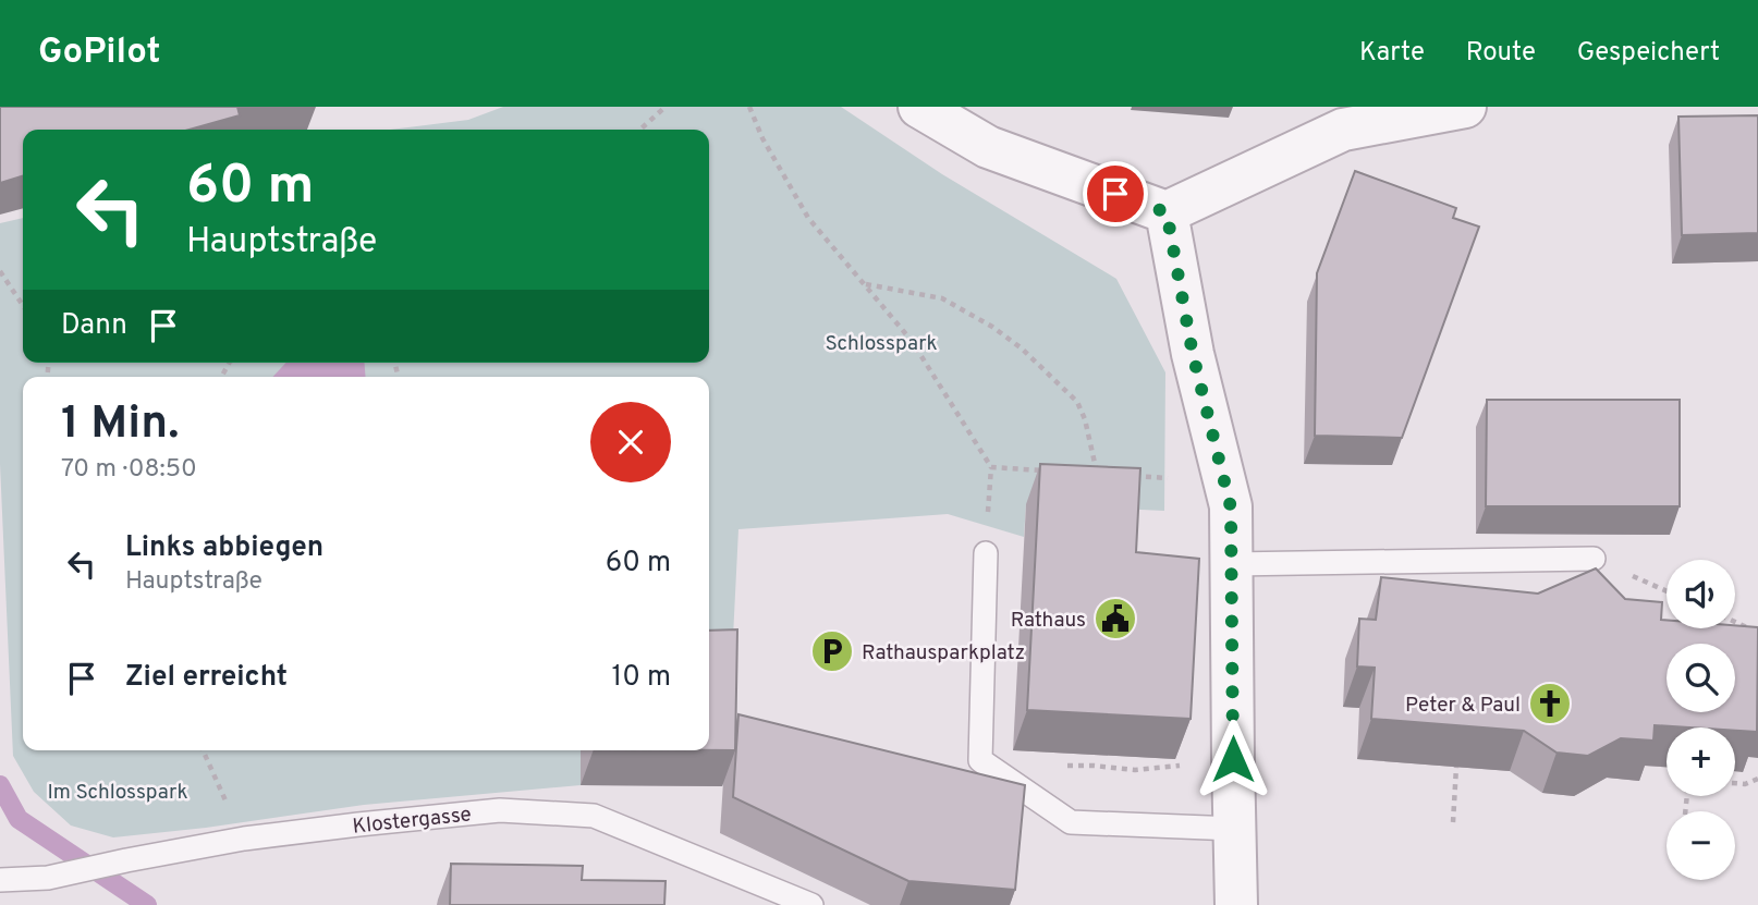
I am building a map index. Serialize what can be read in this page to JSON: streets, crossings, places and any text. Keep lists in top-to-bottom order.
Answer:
{
  "streets": {
    "lane": ["Klostergasse"]
  },
  "parks": ["Schlosspark", "Im Schlosspark"],
  "places": {
    "public building": ["Rathaus"],
    "parking": ["Rathausparkplatz"],
    "church": ["Peter & Paul"]
  },
  "page": {
    "header": "GoPilot",
    "nav": ["Karte", "Route", "Gespeichert"],
    "turn": ["60 m", "Hauptstraße"],
    "then": "Dann",
    "heading": ["1 Min.", "70 m · 08:50"],
    "list": [
      {
        "name": "Links abbiegen",
        "note": "Hauptstraße",
        "value": "60 m"
      },
      {
        "name": "Ziel erreicht",
        "value": "10 m"
      }
    ],
    "map_buttons": ["+", "−"]
  }
}
